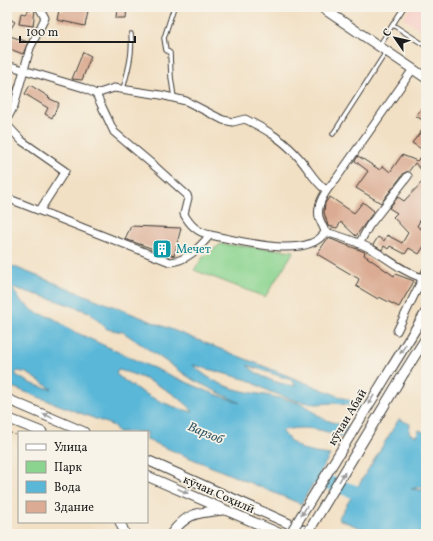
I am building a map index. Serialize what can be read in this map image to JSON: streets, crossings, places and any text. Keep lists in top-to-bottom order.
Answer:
{
  "streets": {
    "main road": ["кӯчаи Абаӣ", "кӯчаи Соҳилӣ"]
  },
  "water": ["Варзоб"],
  "places": {
    "building": ["Мечет"]
  },
  "legend": [
    "Улица",
    "Парк",
    "Вода",
    "Здание"
  ],
  "scale_bar": "100 m",
  "north": "top left"
}
